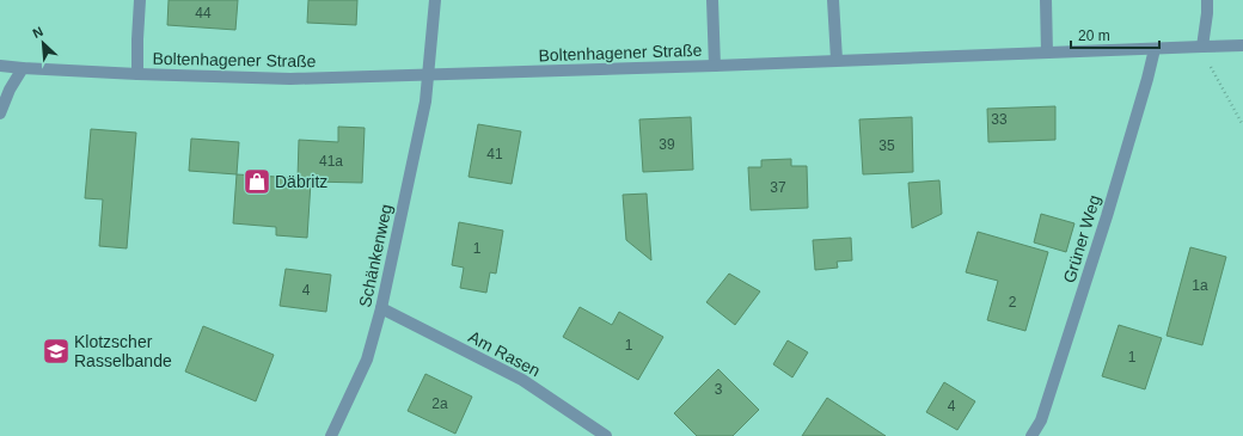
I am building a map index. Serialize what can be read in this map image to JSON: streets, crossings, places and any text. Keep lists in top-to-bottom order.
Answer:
{
  "streets": {
    "street": [
      "Boltenhagener Straße",
      "Grüner Weg",
      "Schänkenweg",
      "Am Rasen"
    ]
  },
  "crossings": [
    ["Boltenhagener Straße", "Grüner Weg"],
    ["Boltenhagener Straße", "Schänkenweg"],
    ["Schänkenweg", "Am Rasen"]
  ],
  "places": {
    "shop": ["Däbritz"],
    "school or university": ["Klotzscher Rasselbande"]
  },
  "house_numbers": [
    "44",
    "33",
    "39",
    "35",
    "41",
    "41a",
    "37",
    "1",
    "1a",
    "4",
    "2",
    "1",
    "1",
    "3",
    "2a",
    "4"
  ],
  "scale_bar": "20 m",
  "north": "top left"
}
